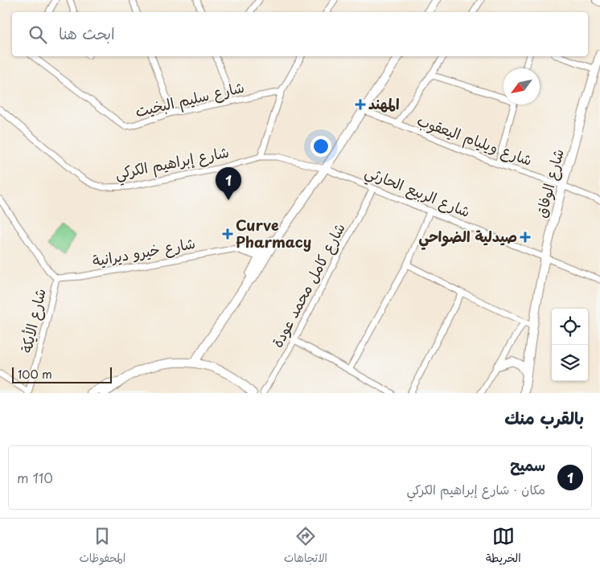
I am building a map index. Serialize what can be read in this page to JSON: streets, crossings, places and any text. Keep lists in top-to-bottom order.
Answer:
{
  "streets": {
    "street": [
      "شارع سليم البخيت",
      "شارع ويليام اليعقوب",
      "شارع إبراهيم الكركي",
      "شارع الوفاق",
      "شارع الربيع الحارثي",
      "شارع خيرو ديرانية",
      "شارع كامل محمد عودة",
      "شارع الأيكة"
    ]
  },
  "crossings": [
    ["شارع ويليام اليعقوب", "شارع الوفاق"],
    ["شارع إبراهيم الكركي", "شارع الربيع الحارثي"],
    ["شارع الوفاق", "شارع الربيع الحارثي"],
    ["شارع الربيع الحارثي", "شارع كامل محمد عودة"],
    ["شارع خيرو ديرانية", "شارع الأيكة"]
  ],
  "places": {
    "health": ["المهند", "Curve Pharmacy", "صيدلية الضواحي"]
  },
  "scale_bar": "100 m",
  "north": "bottom left",
  "page": {
    "search": "ابحث هنا",
    "pins": "1",
    "scale": "100 m",
    "heading": "بالقرب منك",
    "list": [
      {
        "mark": "1",
        "name": "سميح",
        "note": "مكان · شارع إبراهيم الكركي",
        "value": "110 m"
      }
    ],
    "nav": ["الخريطة", "الاتجاهات", "المحفوظات"]
  }
}
